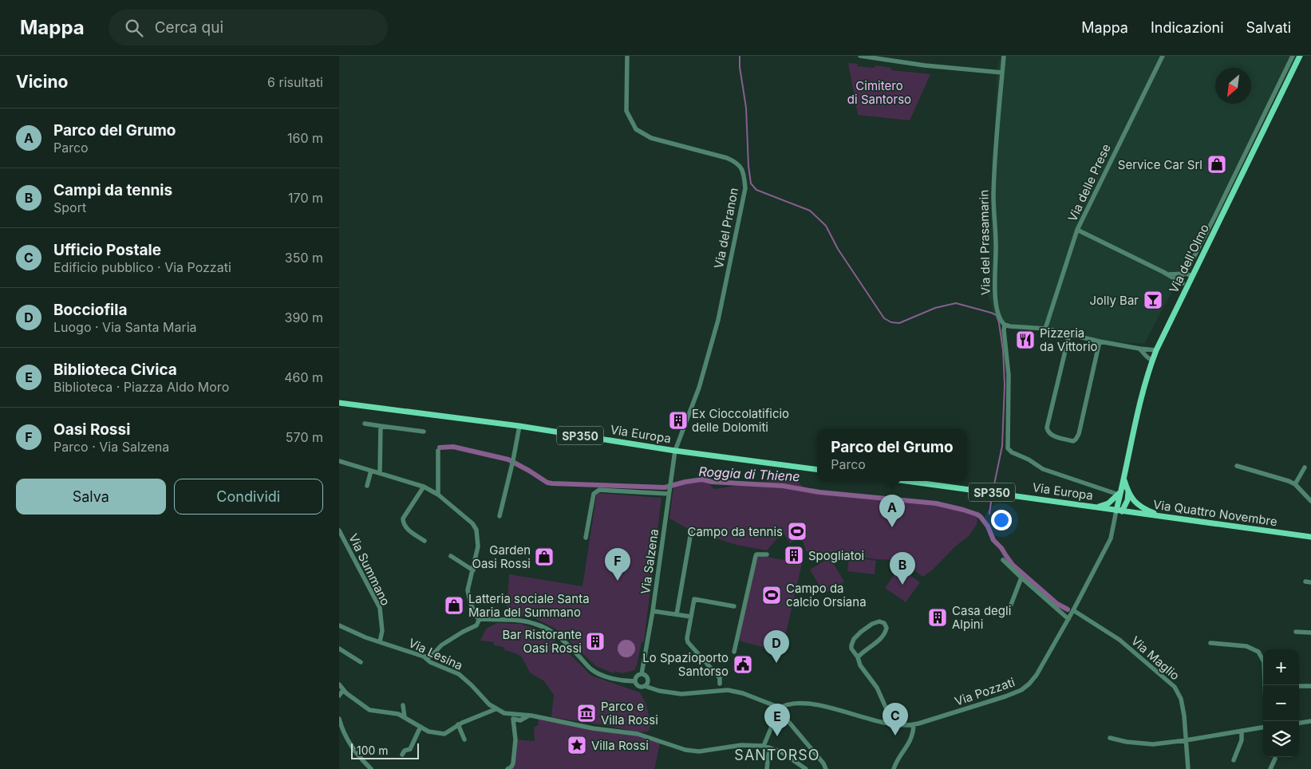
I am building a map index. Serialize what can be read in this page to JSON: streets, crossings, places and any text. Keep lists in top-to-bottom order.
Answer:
{
  "streets": {
    "main road": [
      "Via dell'Olmo",
      "Via Europa",
      "SP350",
      "Via Quattro Novembre"
    ],
    "street": [
      "Via delle Prese",
      "Via del Pranon",
      "Via del Prasamarin",
      "Via Salzena",
      "Via Summano",
      "Via Lesina",
      "Via Maglio",
      "Via Pozzati"
    ]
  },
  "crossings": [
    ["Via delle Prese", "Via dell'Olmo"],
    ["Via del Pranon", "Via Europa"],
    ["Via del Pranon", "Via Salzena"],
    ["Via del Prasamarin", "Via dell'Olmo"],
    ["Via dell'Olmo", "Via Europa"],
    ["Via dell'Olmo", "Via Quattro Novembre"],
    ["Via dell'Olmo", "Via Pozzati"],
    ["Via Europa", "Via Quattro Novembre"],
    ["Via Europa", "Via Salzena"],
    ["Via Europa", "Via Pozzati"],
    ["Via Quattro Novembre", "Via Pozzati"],
    ["Via Summano", "Via Lesina"],
    ["Via Maglio", "Via Pozzati"]
  ],
  "districts": ["SANTORSO"],
  "water": ["Roggia di Thiene"],
  "parks": ["Cimitero di Santorso"],
  "places": {
    "shop": ["Service Car Srl", "Garden Oasi Rossi", "Latteria sociale Santa Maria del Summano"],
    "bar": ["Jolly Bar"],
    "restaurant": ["Pizzeria da Vittorio"],
    "building": [
      "Ex Cioccolatificio delle Dolomiti",
      "Spogliatoi",
      "Casa degli Alpini",
      "Bar Ristorante Oasi Rossi"
    ],
    "sports": ["Campo da tennis", "Campo da calcio Orsiana"],
    "public building": ["Lo Spazioporto Santorso"],
    "museum": ["Parco e Villa Rossi"],
    "place": ["Villa Rossi"]
  },
  "scale_bar": "100 m",
  "north": "bottom left",
  "page": {
    "header": "Mappa",
    "search": "Cerca qui",
    "nav": ["Mappa", "Indicazioni", "Salvati"],
    "heading": ["Vicino", "6 risultati"],
    "list": [
      {
        "mark": "A",
        "name": "Parco del Grumo",
        "note": "Parco",
        "value": "160 m"
      },
      {
        "mark": "B",
        "name": "Campi da tennis",
        "note": "Sport",
        "value": "170 m"
      },
      {
        "mark": "C",
        "name": "Ufficio Postale",
        "note": "Edificio pubblico · Via Pozzati",
        "value": "350 m"
      },
      {
        "mark": "D",
        "name": "Bocciofila",
        "note": "Luogo · Via Santa Maria",
        "value": "390 m"
      },
      {
        "mark": "E",
        "name": "Biblioteca Civica",
        "note": "Biblioteca · Piazza Aldo Moro",
        "value": "460 m"
      },
      {
        "mark": "F",
        "name": "Oasi Rossi",
        "note": "Parco · Via Salzena",
        "value": "570 m"
      }
    ],
    "popup": ["Parco del Grumo", "Parco"],
    "buttons": ["Salva", "Condividi"],
    "pins": [
      "A",
      "F",
      "B",
      "D",
      "C",
      "E"
    ],
    "map_buttons": ["+", "−"],
    "scale": "100 m"
  }
}
